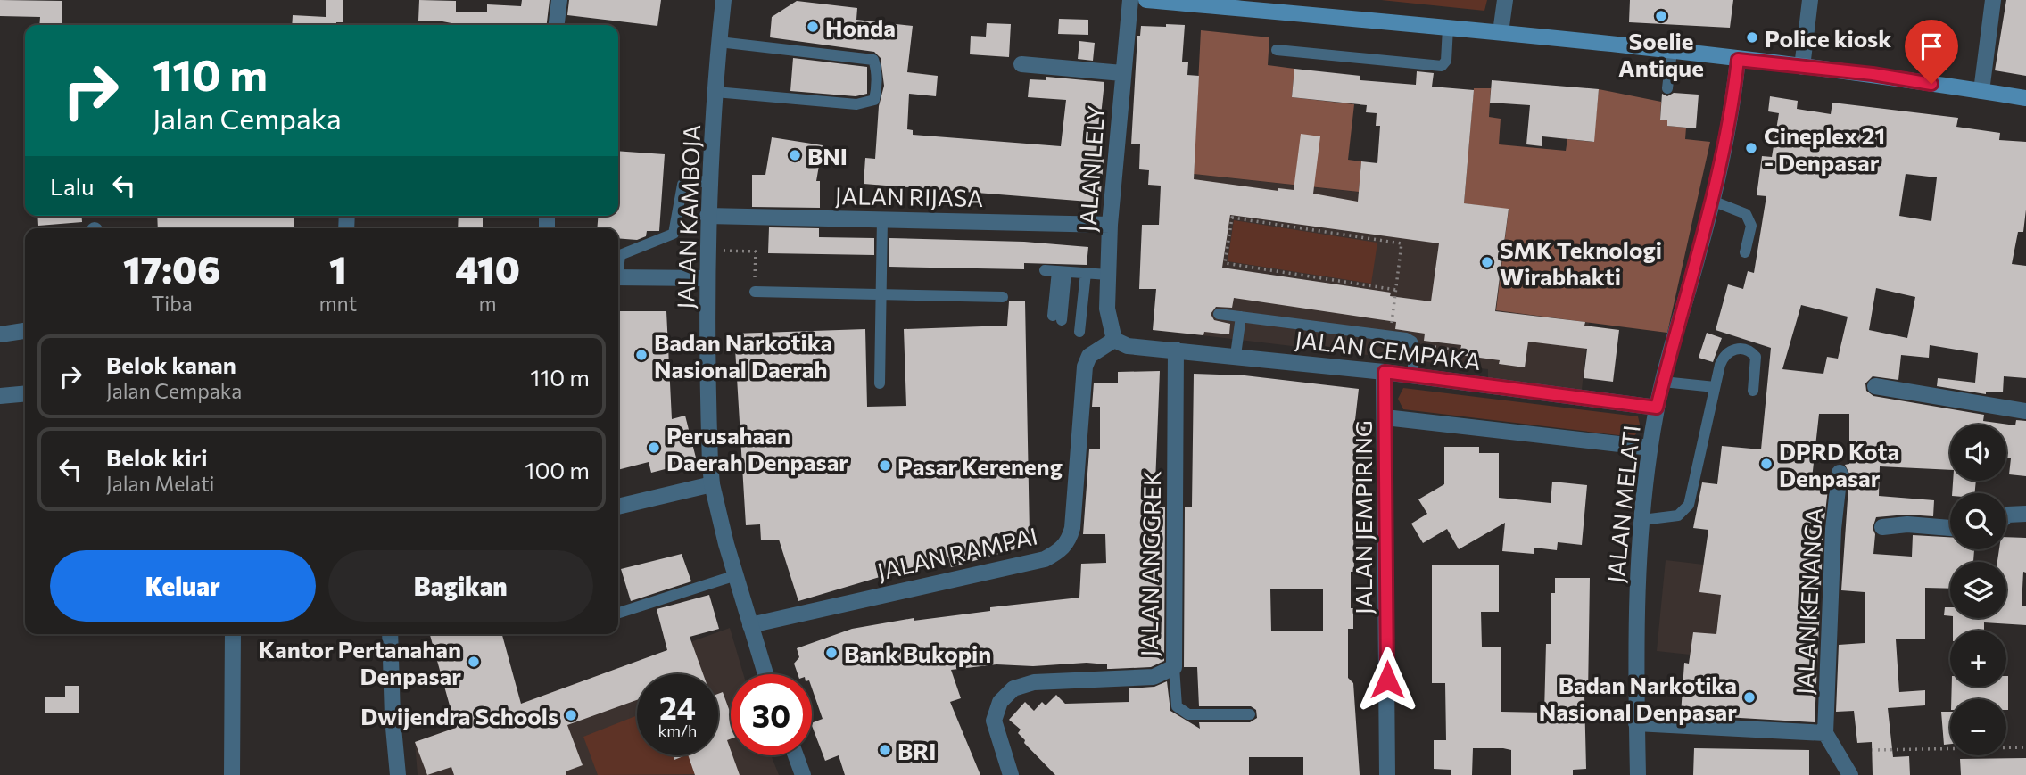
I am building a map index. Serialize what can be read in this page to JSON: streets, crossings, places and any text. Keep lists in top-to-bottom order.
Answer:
{
  "streets": {
    "street": [
      "JALAN LELY",
      "JALAN RIJASA",
      "JALAN KAMBOJA",
      "JALAN CEMPAKA",
      "JALAN MELATI",
      "JALAN JEMPIRING",
      "JALAN RAMPAI",
      "JALAN ANGGREK",
      "JALAN KENANGA"
    ]
  },
  "crossings": [
    ["JALAN LELY", "JALAN RIJASA"],
    ["JALAN LELY", "JALAN CEMPAKA"],
    ["JALAN LELY", "JALAN RAMPAI"],
    ["JALAN RIJASA", "JALAN KAMBOJA"],
    ["JALAN KAMBOJA", "JALAN RAMPAI"],
    ["JALAN CEMPAKA", "JALAN MELATI"],
    ["JALAN CEMPAKA", "JALAN JEMPIRING"],
    ["JALAN CEMPAKA", "JALAN RAMPAI"],
    ["JALAN CEMPAKA", "JALAN ANGGREK"]
  ],
  "places": [
    "Soelie Antique",
    "Honda",
    "Police kiosk",
    "Cineplex 21 - Denpasar",
    "BNI",
    "SMK Teknologi Wirabhakti",
    "Badan Narkotika Nasional Daerah",
    "Perusahaan Daerah Denpasar",
    "DPRD Kota Denpasar",
    "Pasar Kereneng",
    "Bank Bukopin",
    "Kantor Pertanahan Denpasar",
    "Badan Narkotika Nasional Denpasar",
    "Dwijendra Schools",
    "BRI"
  ],
  "page": {
    "turn": ["110 m", "Jalan Cempaka"],
    "then": "Lalu",
    "eta": [
      "17:06",
      "Tiba",
      "1",
      "mnt",
      "410",
      "m"
    ],
    "list": [
      {
        "name": "Belok kanan",
        "note": "Jalan Cempaka",
        "value": "110 m"
      },
      {
        "name": "Belok kiri",
        "note": "Jalan Melati",
        "value": "100 m"
      }
    ],
    "map_buttons": ["+", "−"],
    "buttons": ["Keluar", "Bagikan"],
    "speed": "24 km/h",
    "limit": "30"
  }
}
